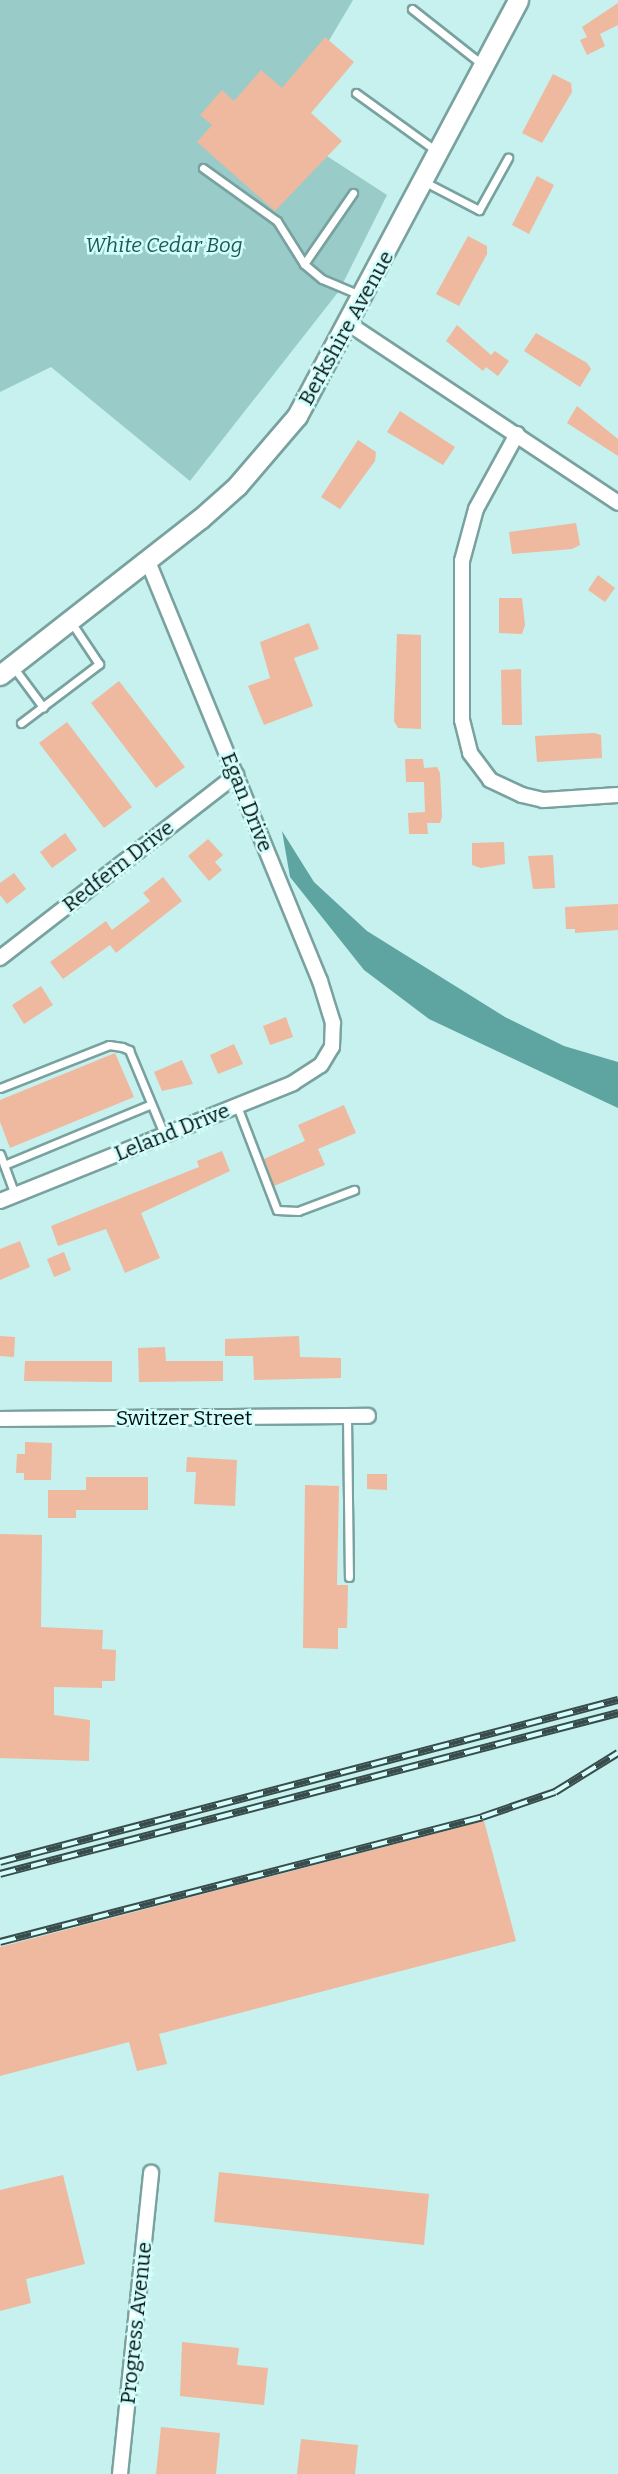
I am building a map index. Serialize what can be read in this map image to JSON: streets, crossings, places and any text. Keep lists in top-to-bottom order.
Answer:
{
  "streets": {
    "main road": ["Berkshire Avenue"],
    "street": [
      "Egan Drive",
      "Redfern Drive",
      "Leland Drive",
      "Switzer Street",
      "Progress Avenue"
    ]
  },
  "crossings": [
    ["Berkshire Avenue", "Egan Drive"],
    ["Egan Drive", "Redfern Drive"],
    ["Egan Drive", "Leland Drive"]
  ],
  "parks": ["White Cedar Bog"]
}
